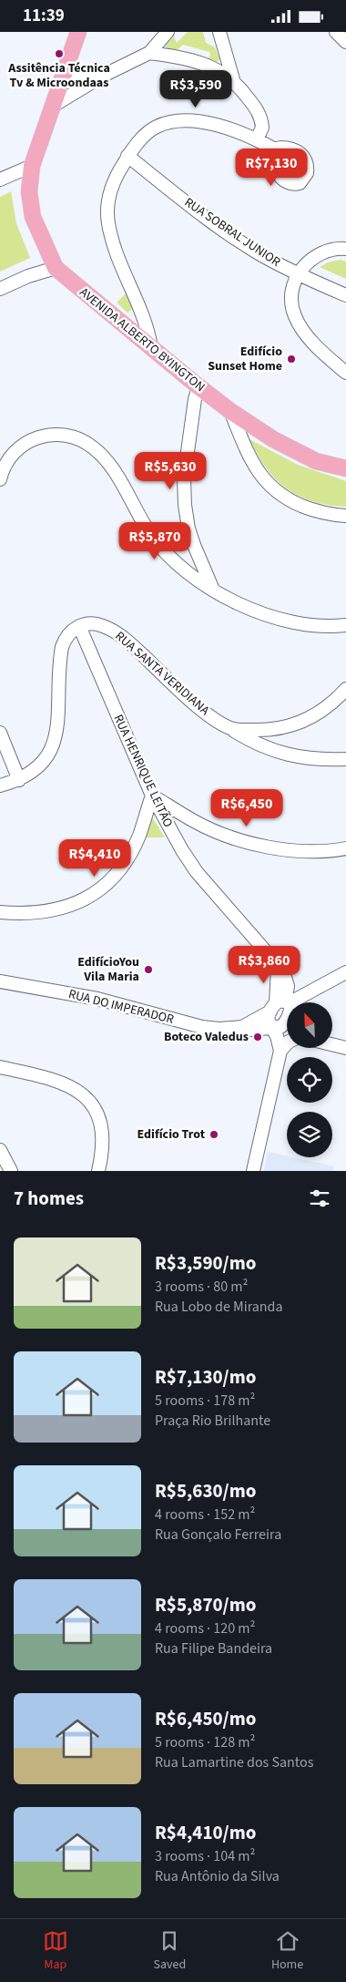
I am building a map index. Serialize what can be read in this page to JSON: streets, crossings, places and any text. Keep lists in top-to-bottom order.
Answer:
{
  "streets": {
    "main road": ["AVENIDA ALBERTO BYINGTON"],
    "street": [
      "RUA SOBRAL JUNIOR",
      "RUA SANTA VERIDIANA",
      "RUA HENRIQUE LEITÃO",
      "RUA DO IMPERADOR"
    ]
  },
  "crossings": [
    ["RUA SANTA VERIDIANA", "RUA HENRIQUE LEITÃO"],
    ["RUA HENRIQUE LEITÃO", "RUA DO IMPERADOR"]
  ],
  "places": [
    "Assitência Técnica Tv & Microondaas",
    "Edifício Sunset Home",
    "EdifícioYou Vila Maria",
    "Boteco Valedus",
    "Edifício Trot"
  ],
  "north": "top left",
  "page": {
    "status": "11:39",
    "price": [
      "R$3,590",
      "R$7,130",
      "R$5,630",
      "R$5,870",
      "R$6,450",
      "R$4,410",
      "R$3,860"
    ],
    "heading": "7 homes",
    "list": [
      {
        "name": "R$3,590/mo",
        "note": "3 rooms · 80 m² · Rua Lobo de Miranda"
      },
      {
        "name": "R$7,130/mo",
        "note": "5 rooms · 178 m² · Praça Rio Brilhante"
      },
      {
        "name": "R$5,630/mo",
        "note": "4 rooms · 152 m² · Rua Gonçalo Ferreira"
      },
      {
        "name": "R$5,870/mo",
        "note": "4 rooms · 120 m² · Rua Filipe Bandeira"
      },
      {
        "name": "R$6,450/mo",
        "note": "5 rooms · 128 m² · Rua Lamartine dos Santos"
      },
      {
        "name": "R$4,410/mo",
        "note": "3 rooms · 104 m² · Rua Antônio da Silva"
      }
    ],
    "tabs": ["Map", "Saved", "Home"]
  }
}
